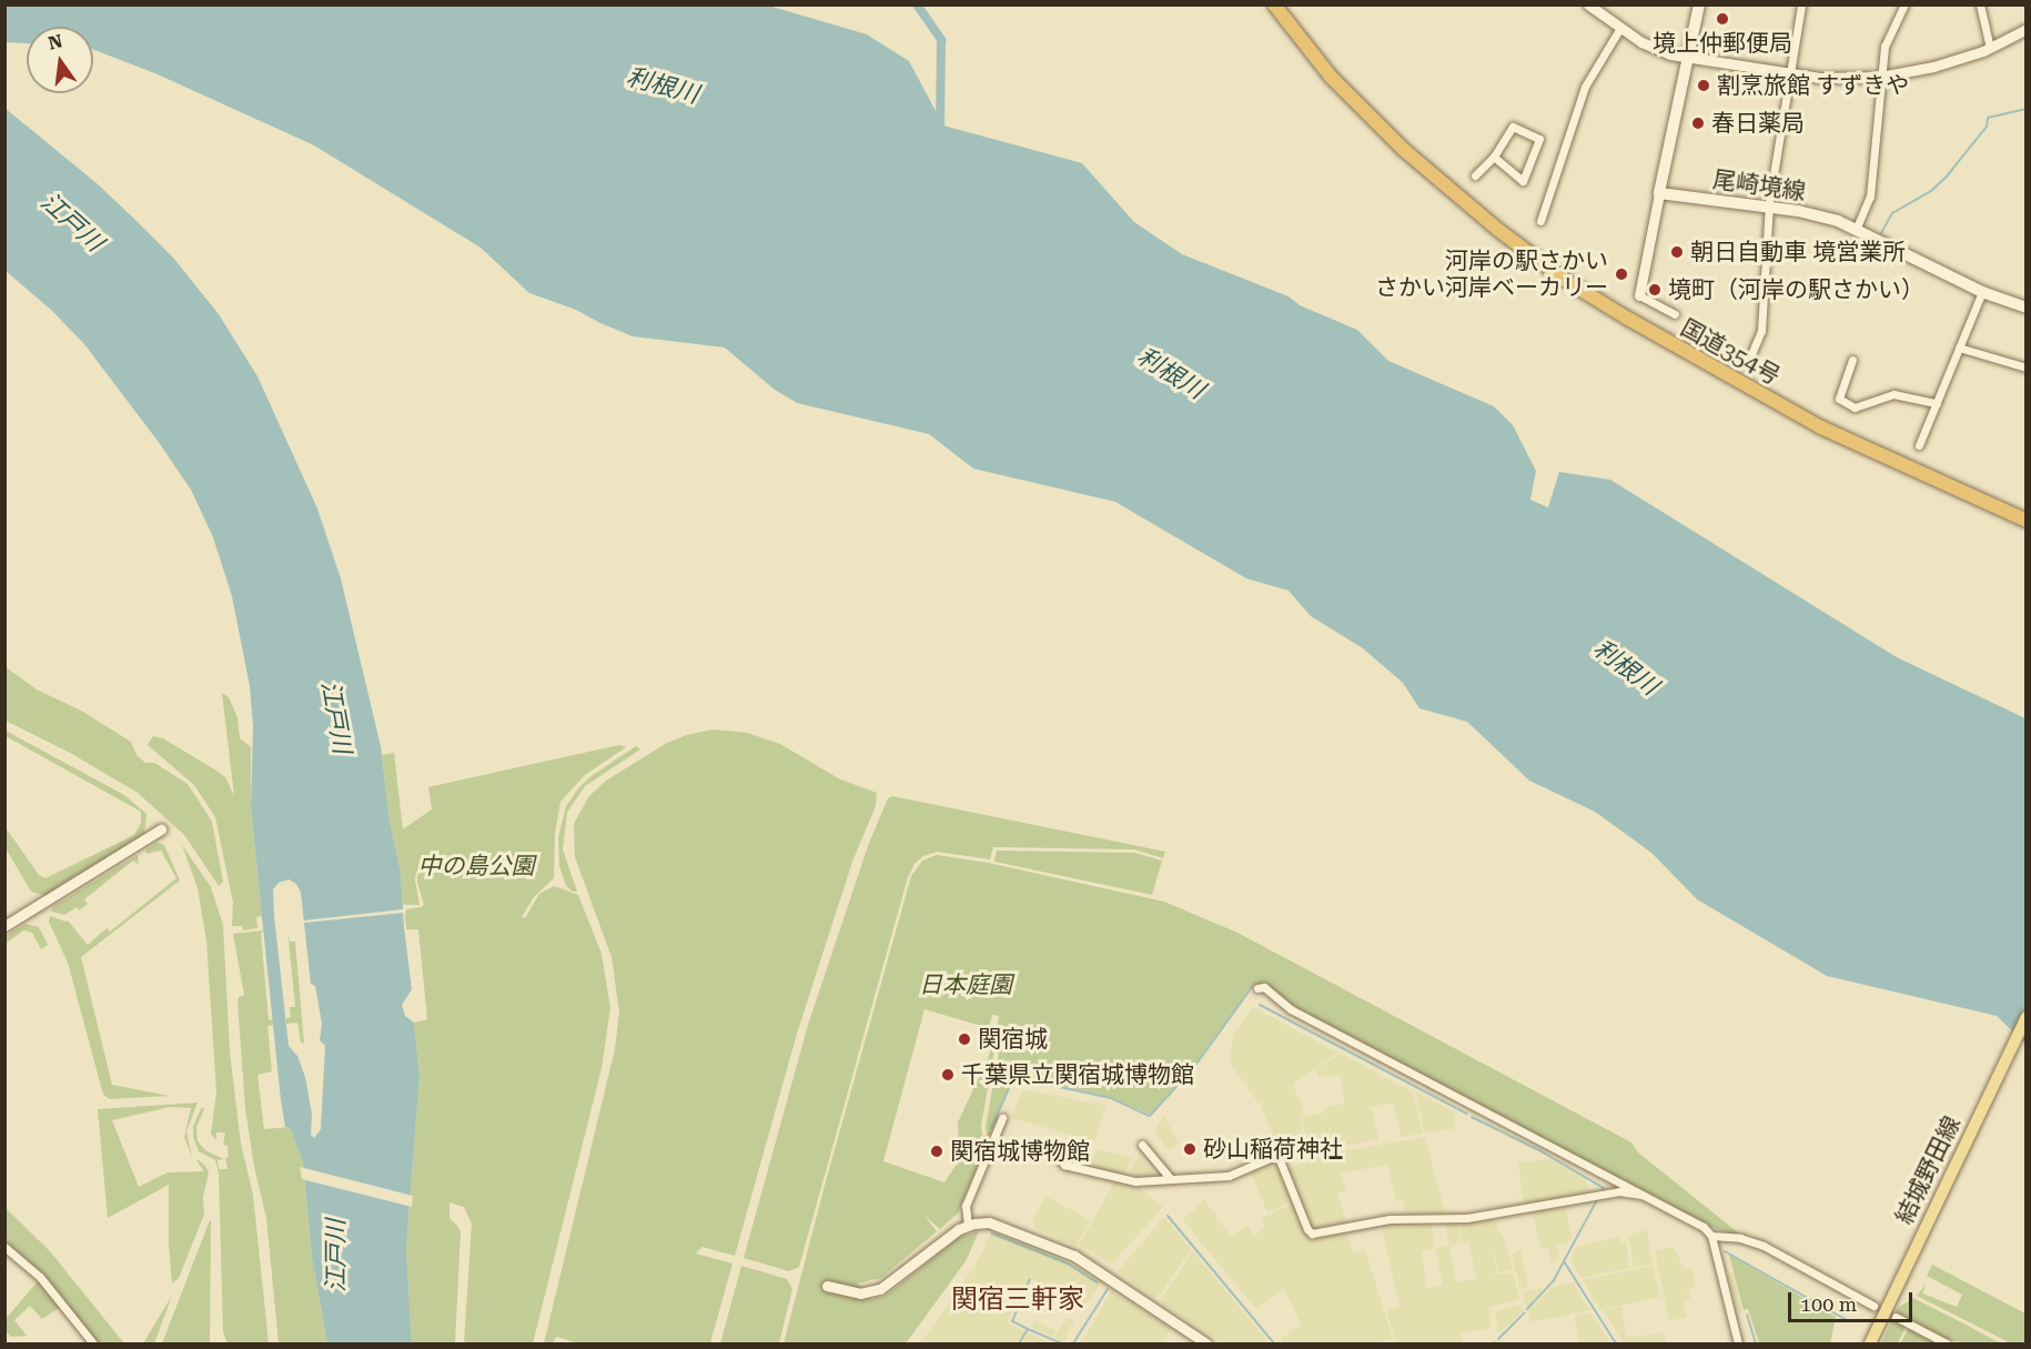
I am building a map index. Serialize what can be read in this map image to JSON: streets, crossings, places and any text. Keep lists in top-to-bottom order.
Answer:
{
  "streets": {
    "highway": ["国道354号"],
    "main road": ["尾崎境線", "結城野田線"]
  },
  "districts": ["関宿三軒家"],
  "water": ["利根川", "江戸川"],
  "parks": ["中の島公園", "日本庭園"],
  "places": [
    "境上仲郵便局",
    "割烹旅館 すずきや",
    "春日薬局",
    "朝日自動車 境営業所",
    "河岸の駅さかい さかい河岸ベーカリー",
    "境町（河岸の駅さかい）",
    "関宿城",
    "千葉県立関宿城博物館",
    "砂山稲荷神社",
    "関宿城博物館"
  ],
  "scale_bar": "100 m",
  "north": "top"
}
